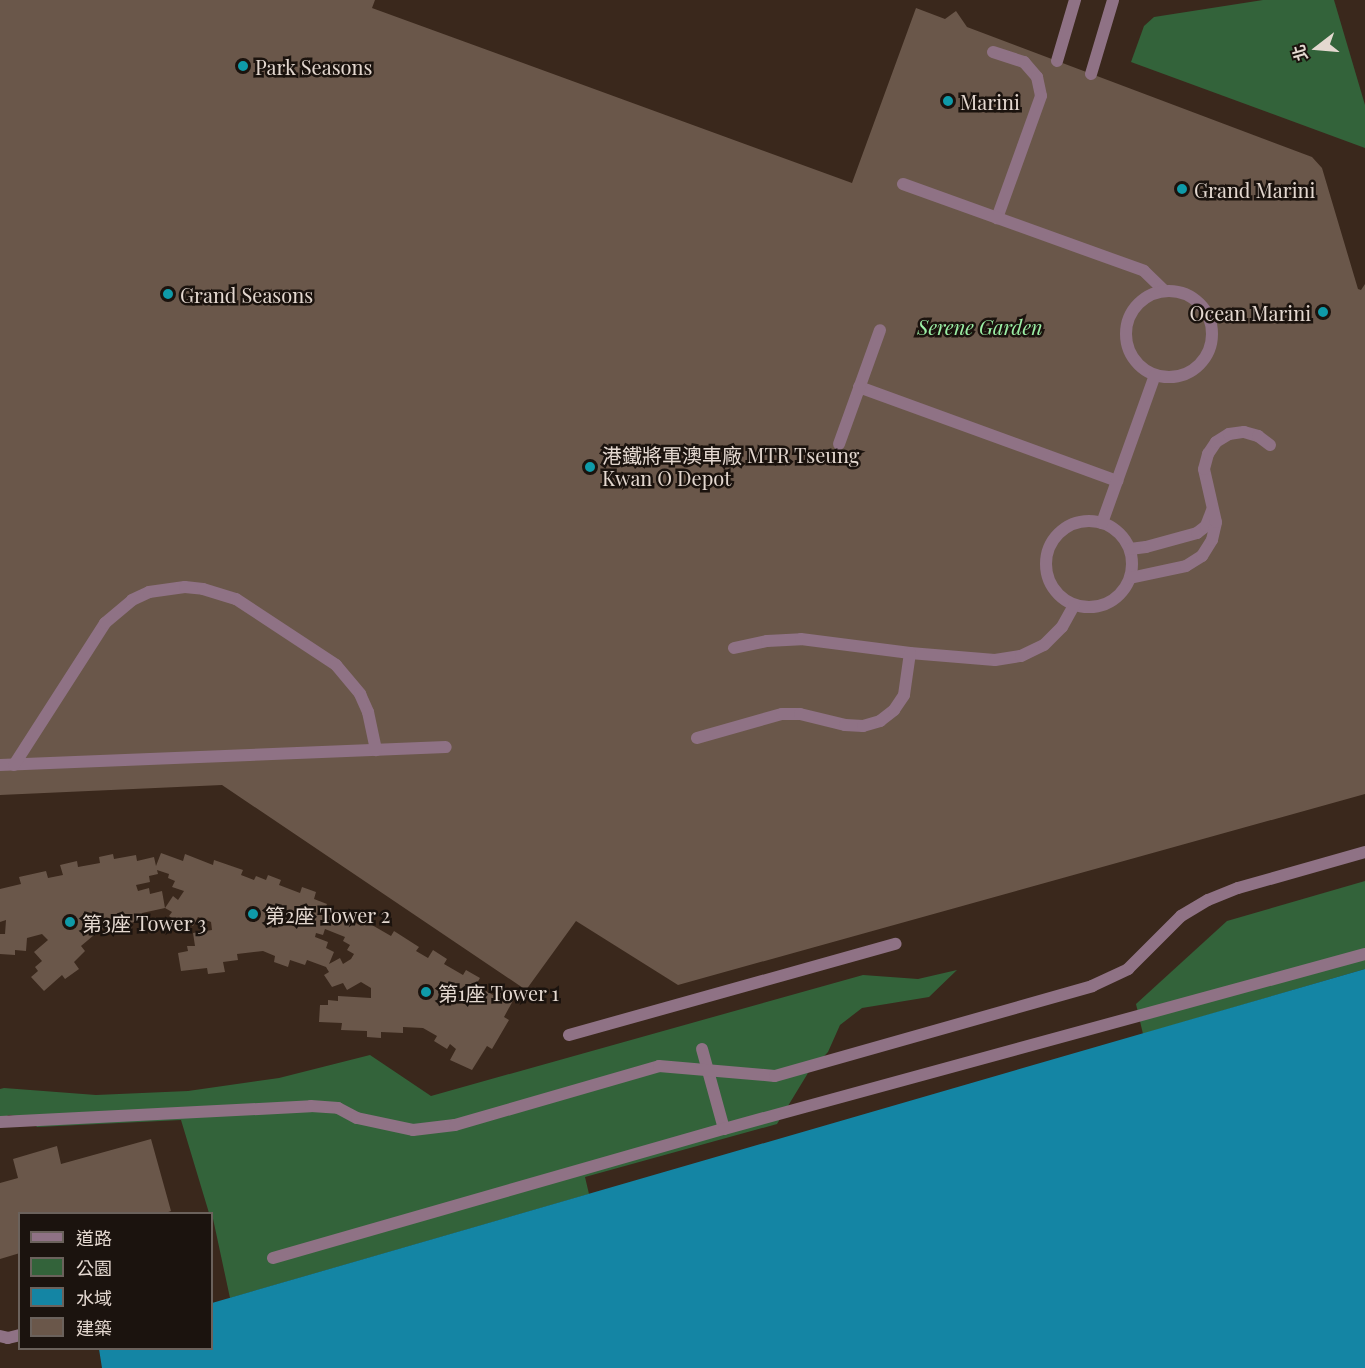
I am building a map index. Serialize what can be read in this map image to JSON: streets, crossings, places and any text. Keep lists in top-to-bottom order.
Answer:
{
  "parks": ["Serene Garden"],
  "places": [
    "Park Seasons",
    "Marini",
    "Grand Marini",
    "Grand Seasons",
    "Ocean Marini",
    "港鐵將軍澳車廠 MTR Tseung Kwan O Depot",
    "第2座 Tower 2",
    "第3座 Tower 3",
    "第1座 Tower 1"
  ],
  "legend": [
    "道路",
    "公園",
    "水域",
    "建築"
  ],
  "north": "left"
}
